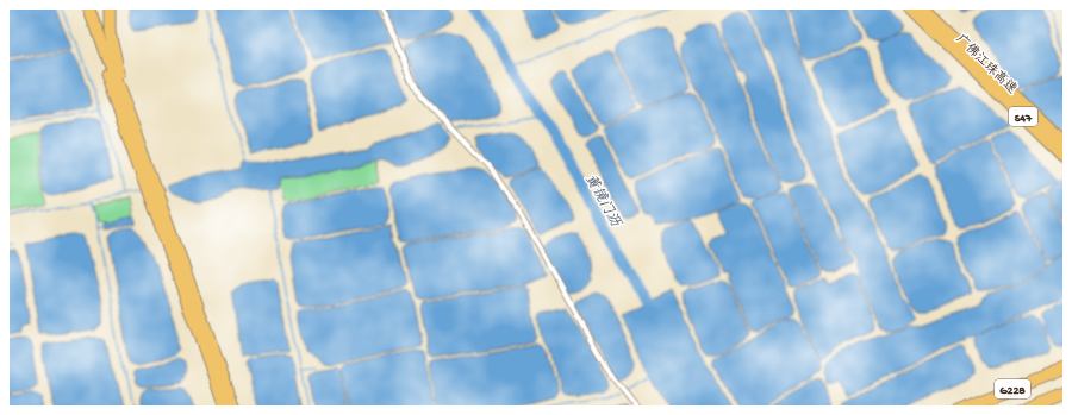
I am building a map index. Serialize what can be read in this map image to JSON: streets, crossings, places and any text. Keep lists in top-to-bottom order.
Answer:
{
  "streets": {
    "highway": ["广佛江珠高速", "S47", "G228"]
  },
  "water": ["黄镜门沥"]
}
